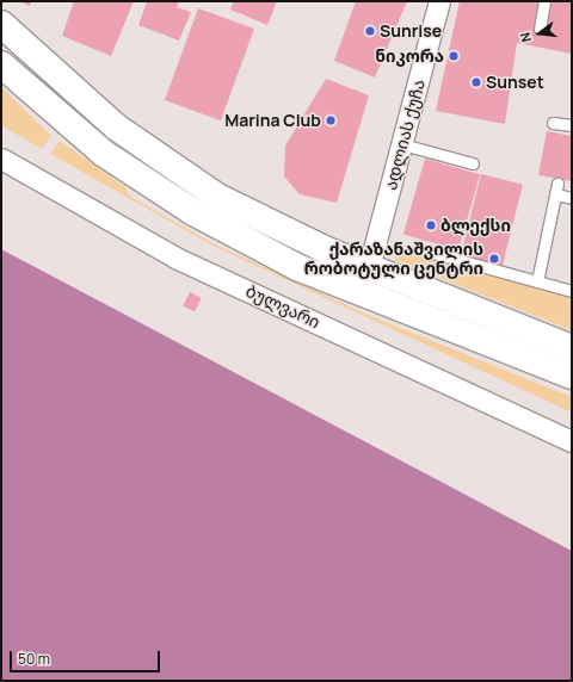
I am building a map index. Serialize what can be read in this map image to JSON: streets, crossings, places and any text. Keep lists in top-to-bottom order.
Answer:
{
  "streets": {
    "street": ["ადლიას ქუჩა", "ბულვარი"]
  },
  "places": [
    "Sunrise",
    "ნიკორა",
    "Sunset",
    "Marina Club",
    "ბლექსი",
    "ქარაზანაშვილის რობოტული ცენტრი"
  ],
  "scale_bar": "50 m",
  "north": "left"
}
